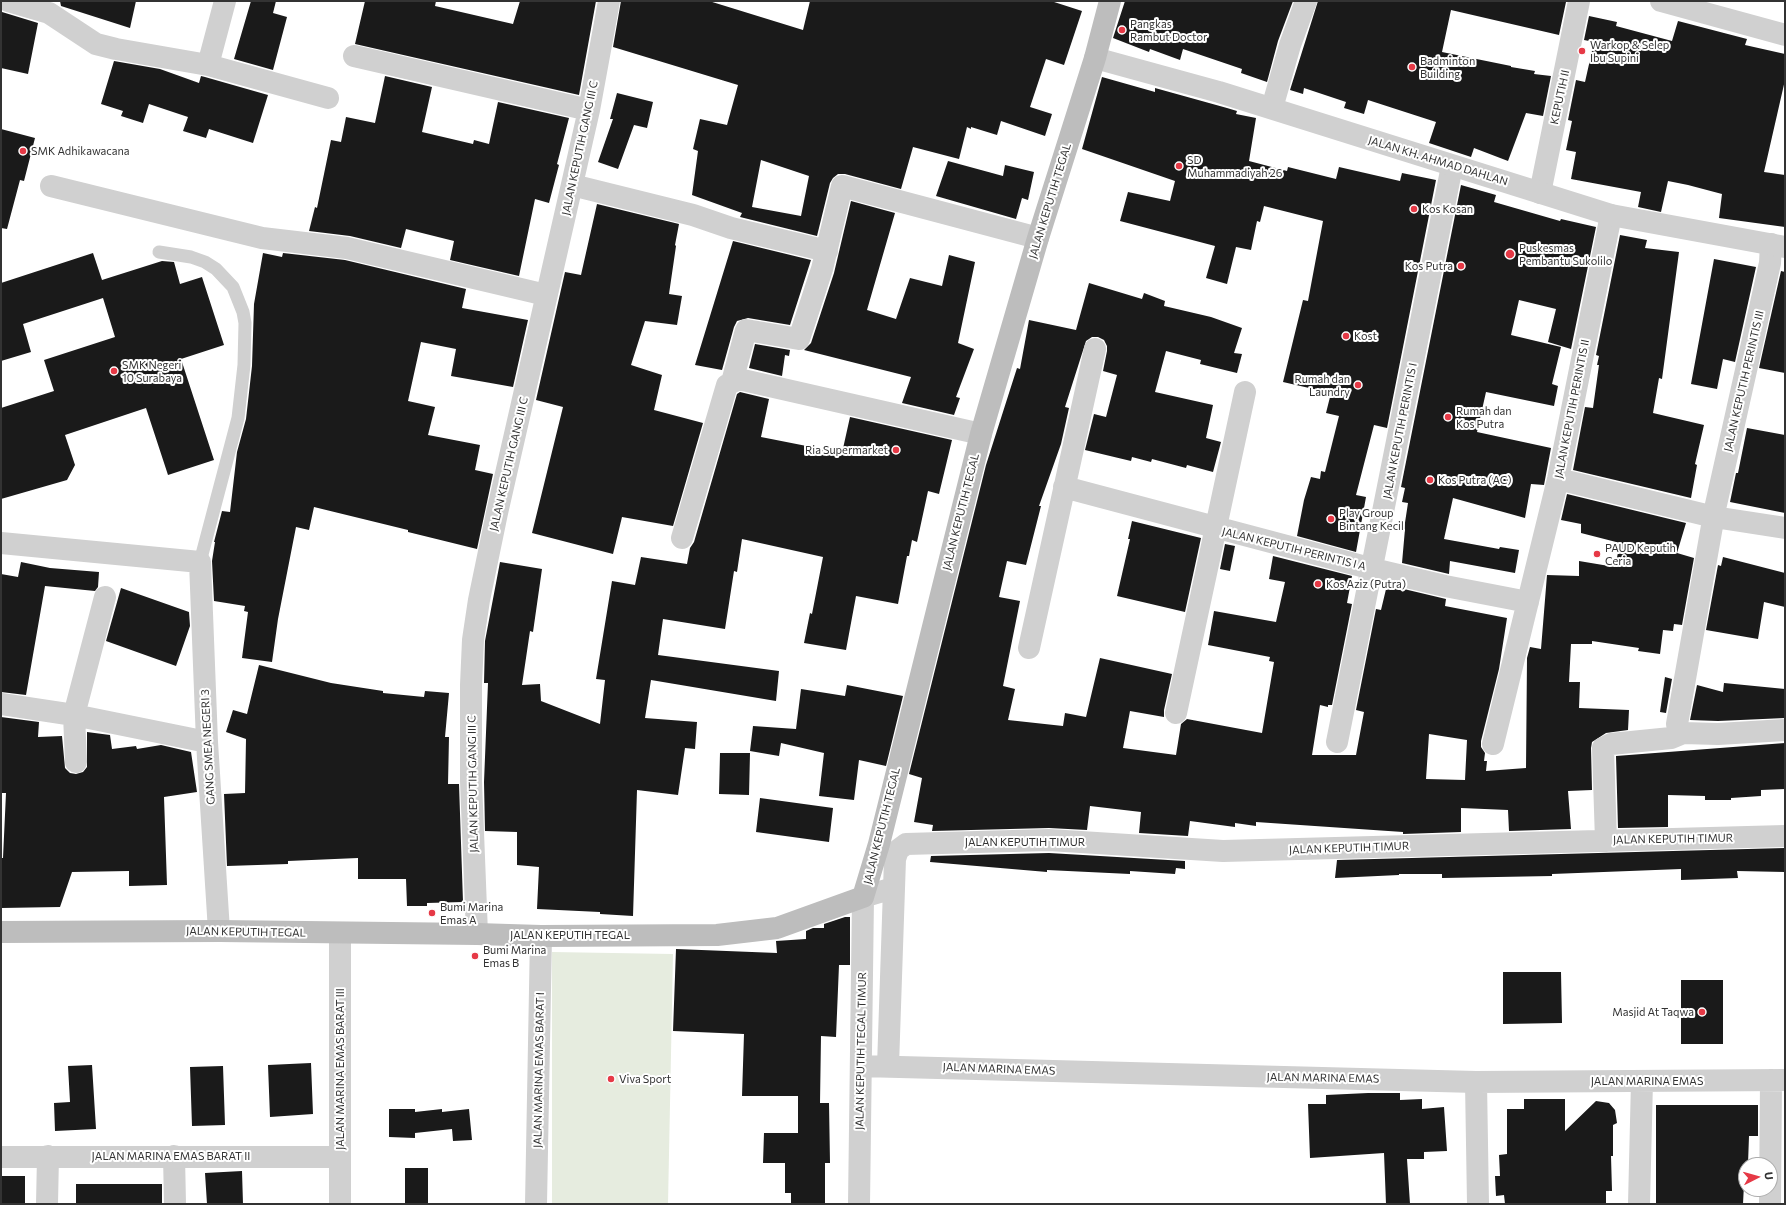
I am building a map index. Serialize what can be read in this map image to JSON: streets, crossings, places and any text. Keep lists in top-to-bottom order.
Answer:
{
  "streets": {
    "main road": ["JALAN KEPUTIH TEGAL"],
    "street": [
      "KEPUTIH II",
      "JALAN KEPUTIH GANG III C",
      "JALAN KH. AHMAD DAHLAN",
      "JALAN KEPUTIH PERINTIS III",
      "JALAN KEPUTIH PERINTIS II",
      "JALAN KEPUTIH PERINTIS I",
      "JALAN KEPUTIH PERINTIS I A",
      "GANG SMEA NEGERI 3",
      "JALAN KEPUTIH TIMUR",
      "JALAN KEPUTIH TEGAL TIMUR",
      "JALAN MARINA EMAS BARAT III",
      "JALAN MARINA EMAS",
      "JALAN MARINA EMAS BARAT I",
      "JALAN MARINA EMAS BARAT II"
    ]
  },
  "crossings": [
    ["KEPUTIH II", "JALAN KH. AHMAD DAHLAN"],
    ["JALAN KEPUTIH GANG III C", "JALAN KEPUTIH TEGAL"],
    ["JALAN KH. AHMAD DAHLAN", "JALAN KEPUTIH TEGAL"],
    ["JALAN KH. AHMAD DAHLAN", "JALAN KEPUTIH PERINTIS III"],
    ["JALAN KH. AHMAD DAHLAN", "JALAN KEPUTIH PERINTIS II"],
    ["JALAN KH. AHMAD DAHLAN", "JALAN KEPUTIH PERINTIS I"],
    ["JALAN KEPUTIH TEGAL", "GANG SMEA NEGERI 3"],
    ["JALAN KEPUTIH TEGAL", "JALAN KEPUTIH TEGAL TIMUR"],
    ["JALAN KEPUTIH TEGAL", "JALAN MARINA EMAS BARAT III"],
    ["JALAN KEPUTIH TEGAL", "JALAN MARINA EMAS BARAT I"],
    ["JALAN KEPUTIH PERINTIS I", "JALAN KEPUTIH PERINTIS I A"],
    ["JALAN KEPUTIH TEGAL TIMUR", "JALAN MARINA EMAS"],
    ["JALAN MARINA EMAS BARAT III", "JALAN MARINA EMAS BARAT II"]
  ],
  "places": [
    "Pangkas Rambut Doctor",
    "Warkop & Selep Ibu Supini",
    "Badminton Building",
    "SMK Adhikawacana",
    "SD Muhammadiyah 26",
    "Kos Kosan",
    "Puskesmas Pembantu Sukolilo",
    "Kos Putra",
    "Kost",
    "SMK Negeri 10 Surabaya",
    "Rumah dan Laundry",
    "Rumah dan Kos Putra",
    "Ria Supermarket",
    "Kos Putra (AC)",
    "Play Group Bintang Kecil",
    "PAUD Keputih Ceria",
    "Kos Aziz (Putra)",
    "Bumi Marina Emas A",
    "Bumi Marina Emas B",
    "Masjid At Taqwa",
    "Viva Sport"
  ],
  "north": "right"
}
